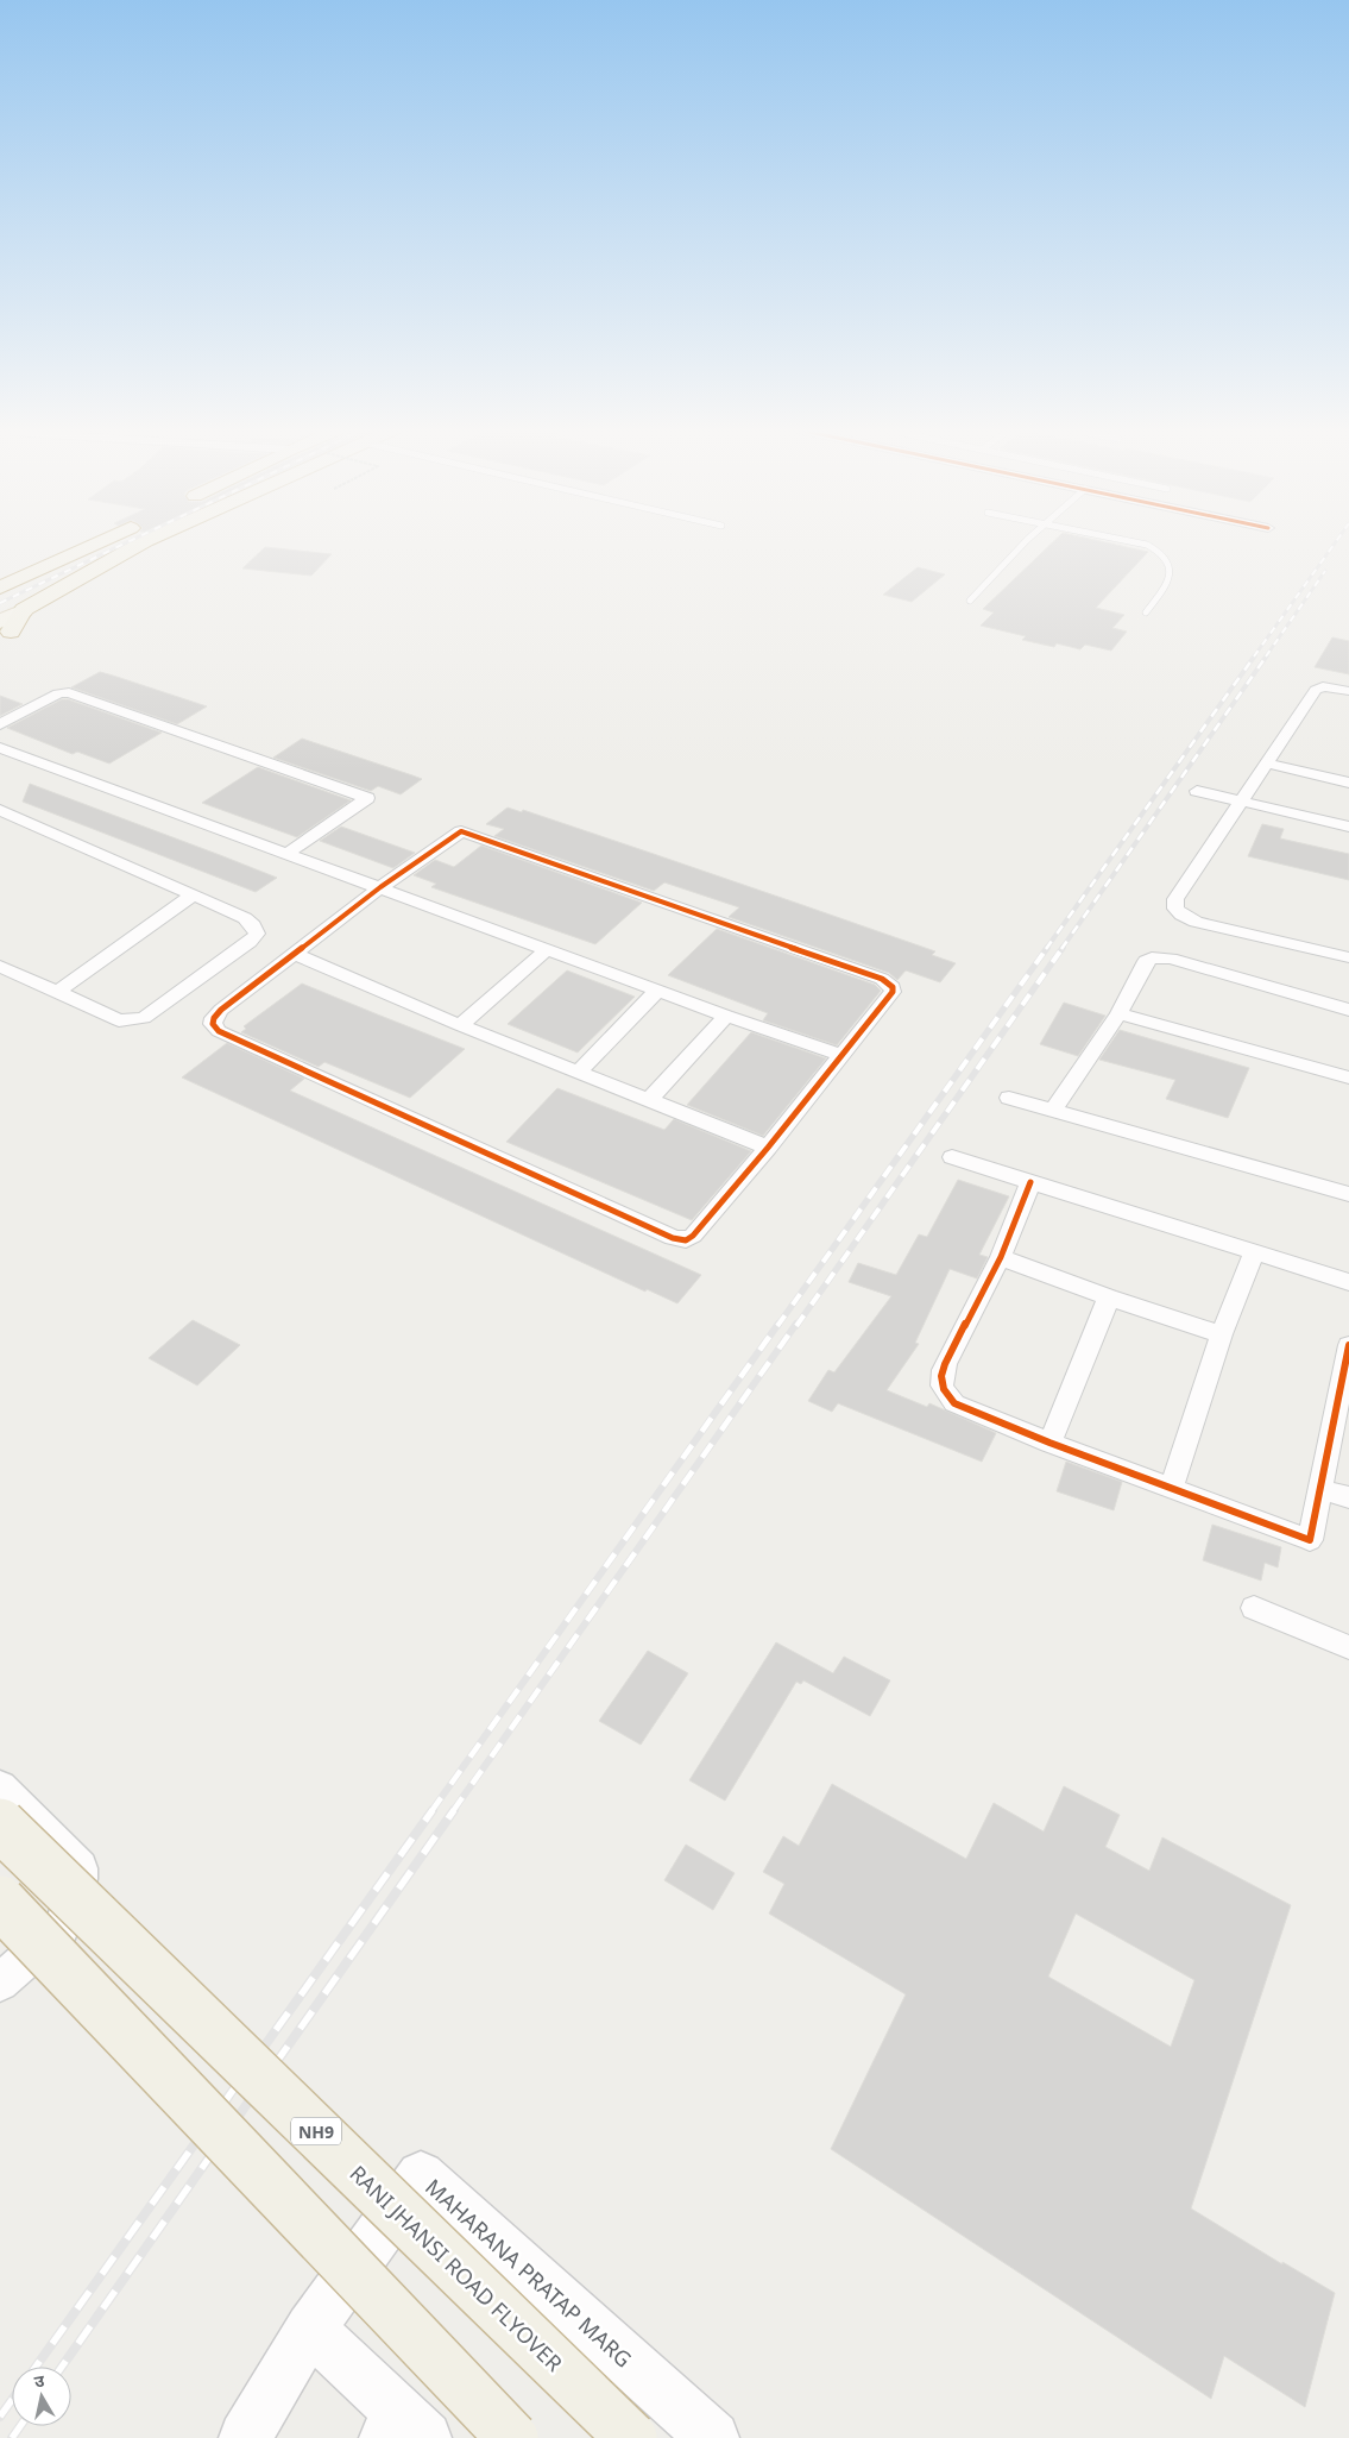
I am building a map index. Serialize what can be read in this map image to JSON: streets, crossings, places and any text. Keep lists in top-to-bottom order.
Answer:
{
  "streets": {
    "highway": ["NH9", "RANI JHANSI ROAD FLYOVER"],
    "main road": ["MAHARANA PRATAP MARG"]
  },
  "north": "top"
}
